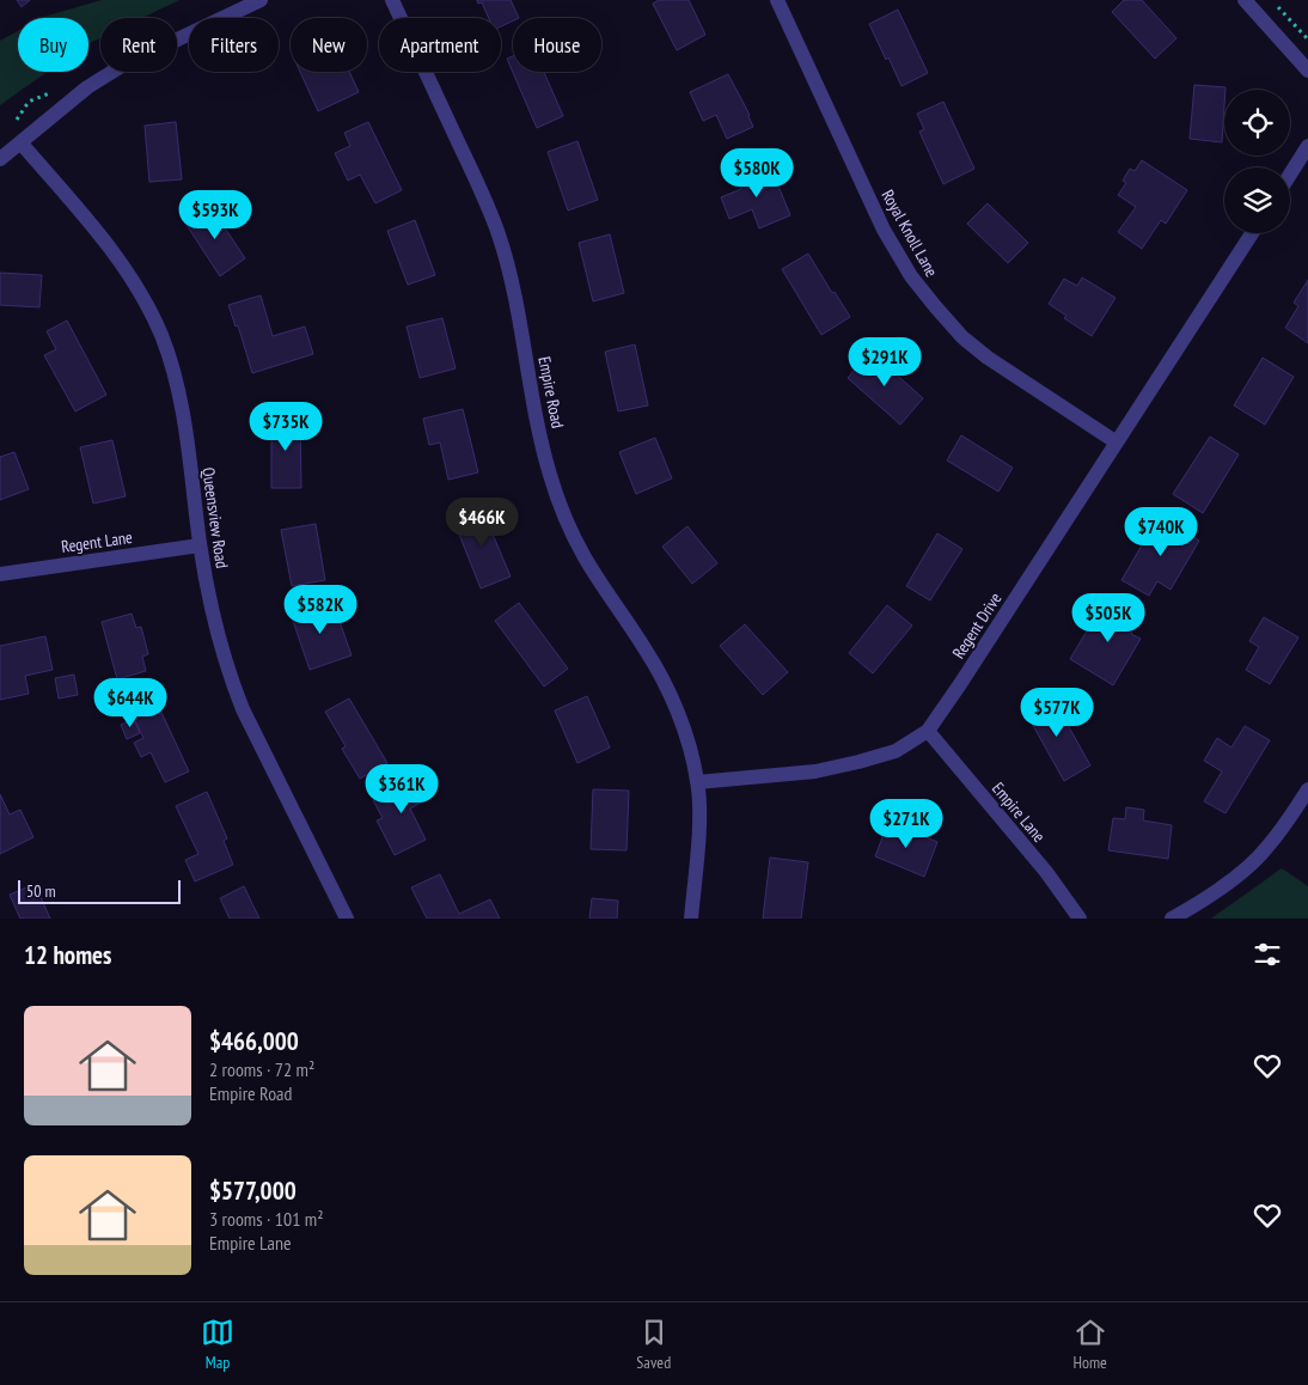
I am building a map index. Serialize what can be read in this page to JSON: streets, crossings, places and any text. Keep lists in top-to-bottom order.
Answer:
{
  "streets": {
    "street": [
      "Royal Knoll Lane",
      "Empire Road",
      "Queensview Road",
      "Regent Lane",
      "Regent Drive",
      "Empire Lane"
    ]
  },
  "crossings": [
    ["Royal Knoll Lane", "Regent Drive"],
    ["Empire Road", "Regent Drive"],
    ["Queensview Road", "Regent Lane"],
    ["Regent Drive", "Empire Lane"]
  ],
  "scale_bar": "50 m",
  "page": {
    "chip": [
      "Buy",
      "Rent",
      "Filters",
      "New",
      "Apartment",
      "House"
    ],
    "price": [
      "$580K",
      "$593K",
      "$291K",
      "$735K",
      "$466K",
      "$740K",
      "$582K",
      "$505K",
      "$644K",
      "$577K",
      "$361K",
      "$271K"
    ],
    "scale": "50 m",
    "heading": "12 homes",
    "list": [
      {
        "name": "$466,000",
        "note": "2 rooms · 72 m² · Empire Road"
      },
      {
        "name": "$577,000",
        "note": "3 rooms · 101 m² · Empire Lane"
      }
    ],
    "tabs": ["Map", "Saved", "Home"]
  }
}
